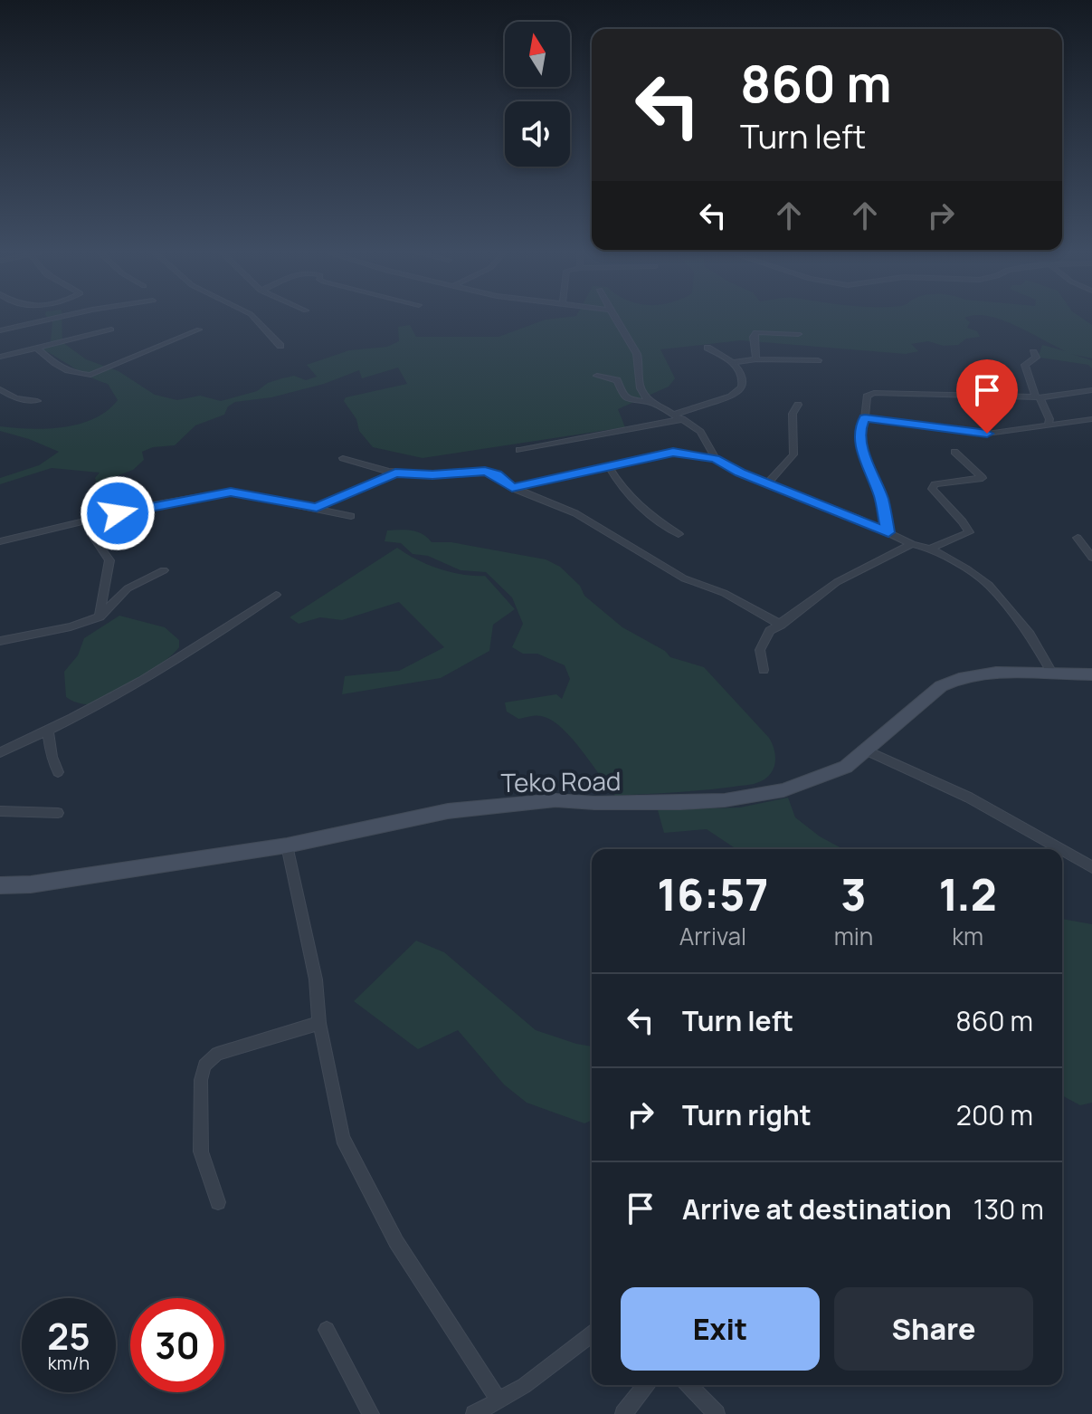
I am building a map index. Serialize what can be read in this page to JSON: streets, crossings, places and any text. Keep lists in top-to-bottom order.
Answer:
{
  "streets": {
    "street": ["Teko Road"]
  },
  "north": "top",
  "page": {
    "turn": ["860 m", "Turn left"],
    "eta": [
      "16:57",
      "Arrival",
      "3",
      "min",
      "1.2",
      "km"
    ],
    "list": [
      {
        "name": "Turn left",
        "value": "860 m"
      },
      {
        "name": "Turn right",
        "value": "200 m"
      },
      {
        "name": "Arrive at destination",
        "value": "130 m"
      }
    ],
    "buttons": ["Exit", "Share"],
    "speed": "25 km/h",
    "limit": "30"
  }
}
